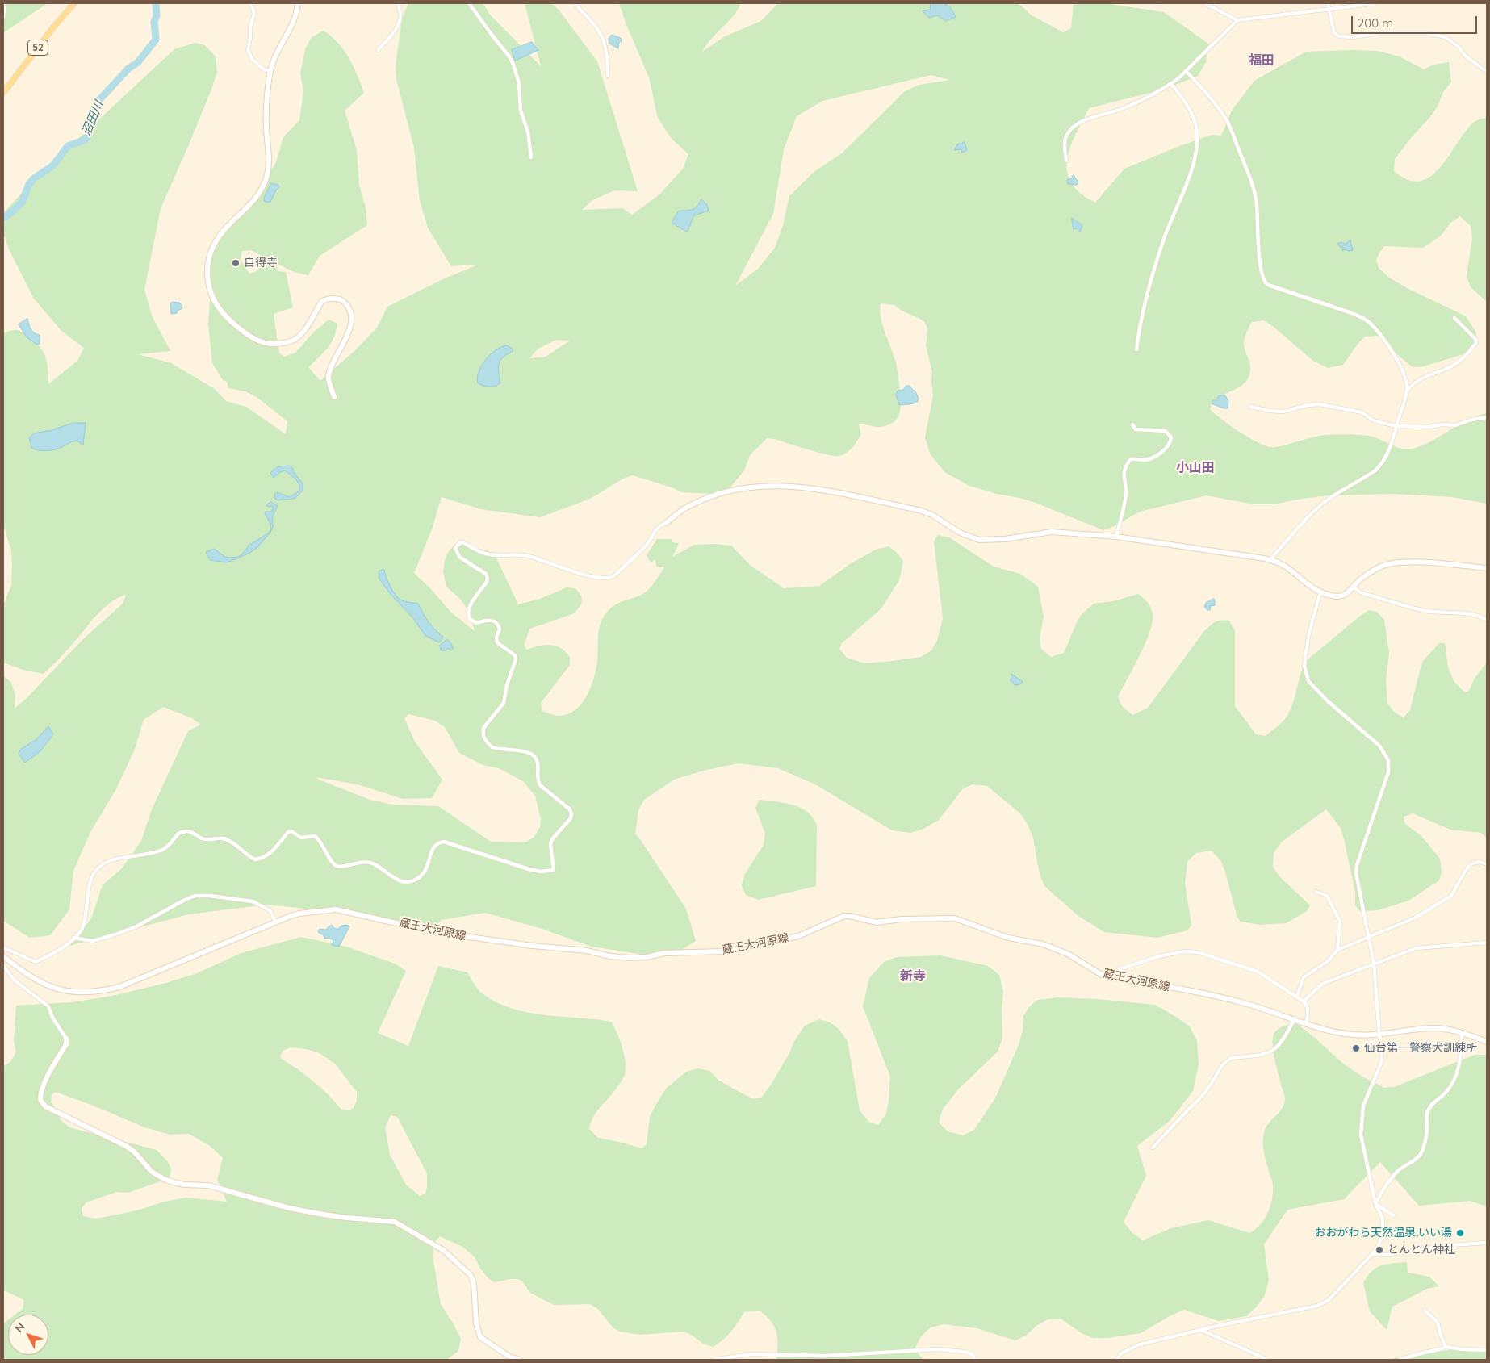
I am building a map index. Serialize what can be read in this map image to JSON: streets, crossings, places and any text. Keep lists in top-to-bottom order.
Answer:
{
  "streets": {
    "main road": ["52"],
    "street": ["蔵王大河原線"]
  },
  "districts": ["福田", "小山田", "新寺"],
  "water": ["沼田川"],
  "places": [
    "自得寺",
    "仙台第一警察犬訓練所",
    "おおがわら天然温泉;いい湯",
    "とんとん神社"
  ],
  "scale_bar": "200 m",
  "north": "top left"
}
